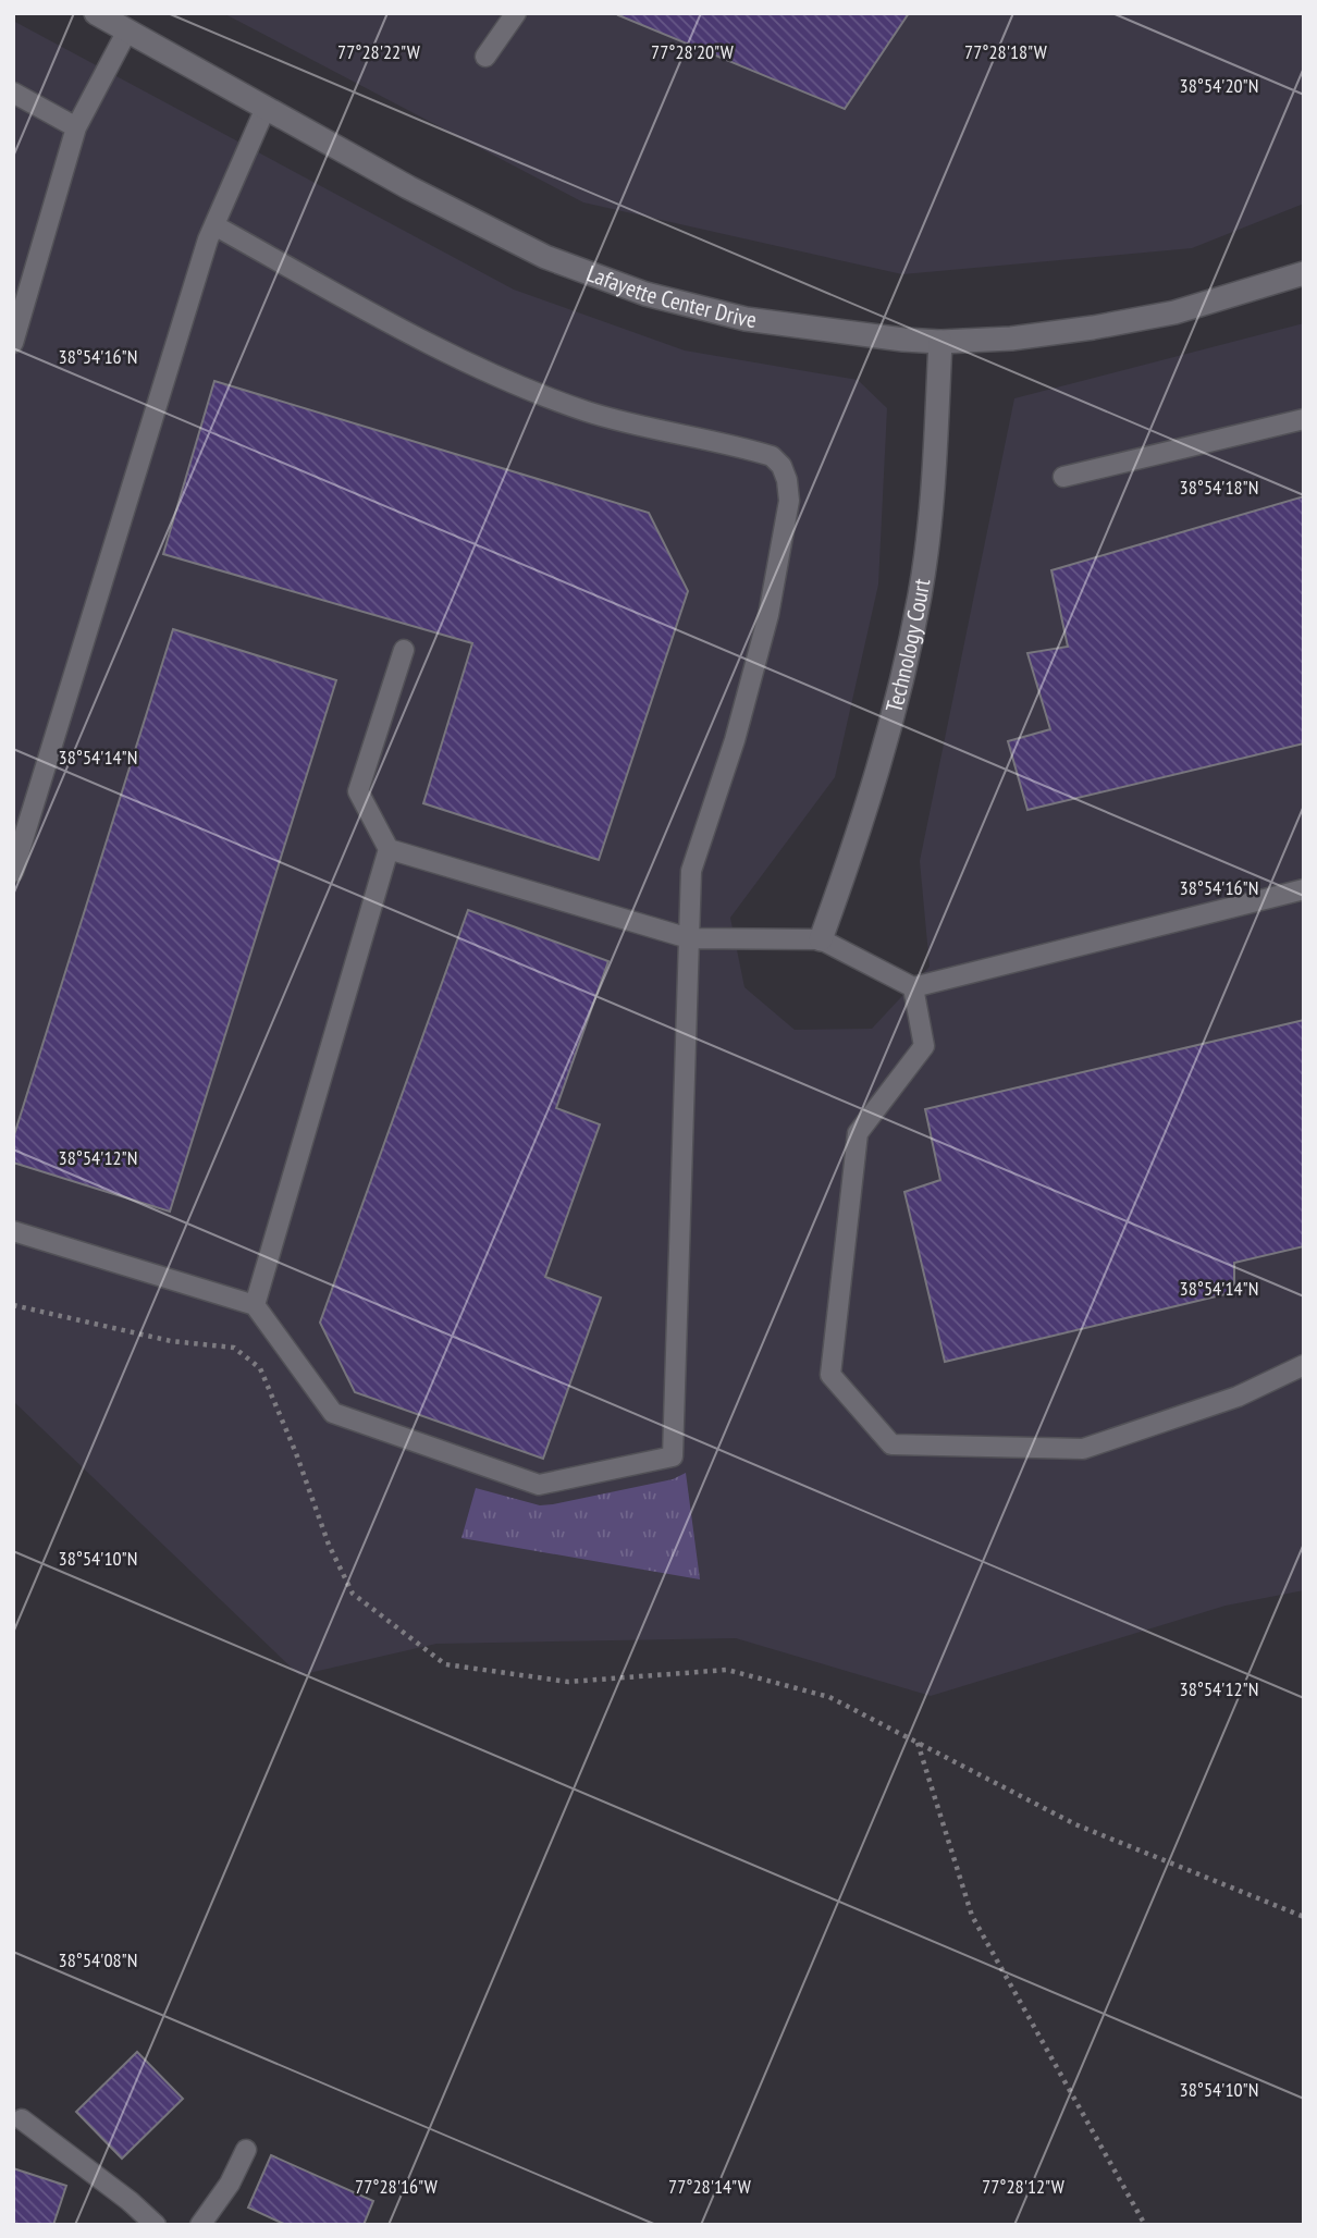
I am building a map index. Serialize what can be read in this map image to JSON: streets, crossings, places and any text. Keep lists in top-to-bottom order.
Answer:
{
  "streets": {
    "street": ["Lafayette Center Drive", "Technology Court"]
  },
  "crossings": [
    ["Lafayette Center Drive", "Technology Court"]
  ],
  "coordinates": [
    "77°28'22\"W",
    "77°28'20\"W",
    "77°28'18\"W",
    "38°54'20\"N",
    "38°54'16\"N",
    "38°54'18\"N",
    "38°54'14\"N",
    "38°54'12\"N",
    "38°54'10\"N",
    "38°54'08\"N",
    "77°28'16\"W",
    "77°28'14\"W",
    "77°28'12\"W"
  ]
}
